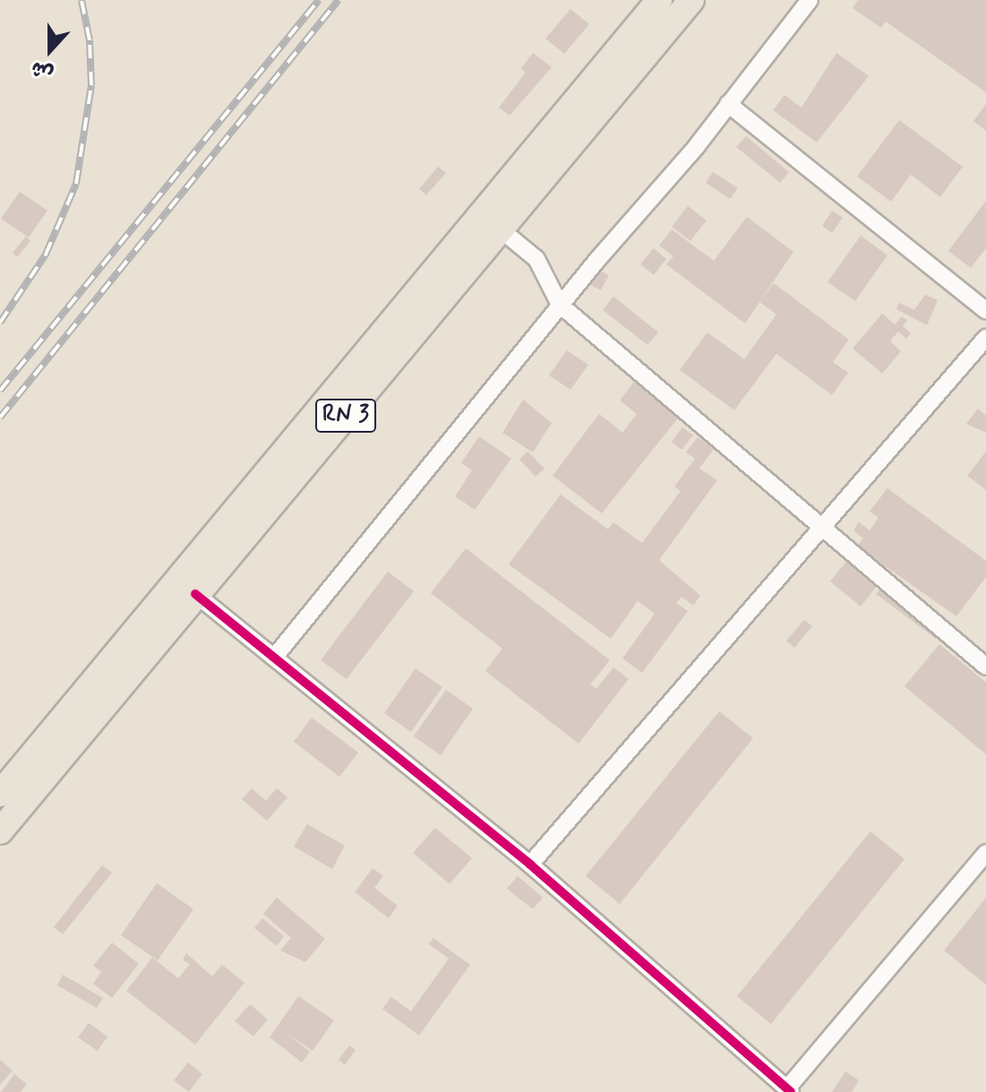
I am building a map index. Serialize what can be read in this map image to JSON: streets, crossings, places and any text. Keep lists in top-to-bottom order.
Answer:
{
  "streets": {
    "highway": ["RN 3"]
  },
  "north": "bottom"
}
